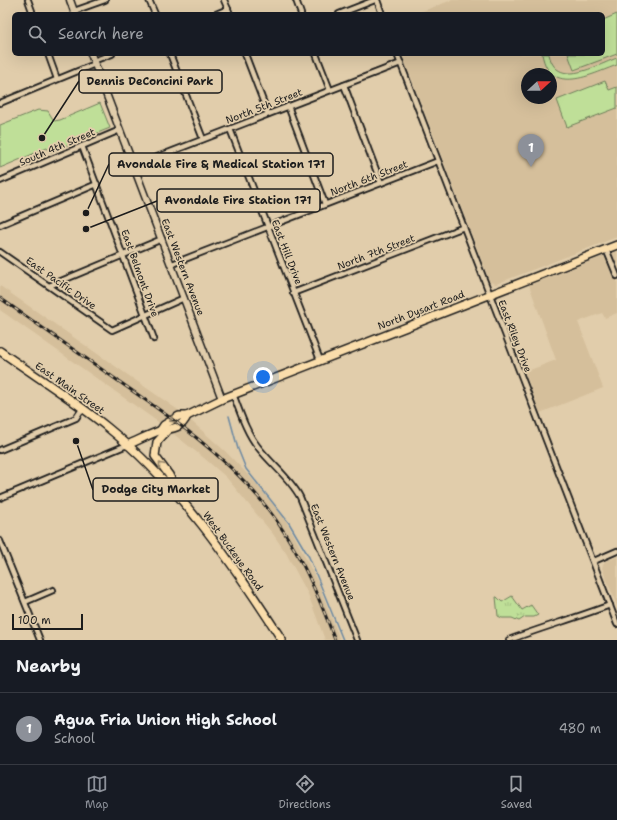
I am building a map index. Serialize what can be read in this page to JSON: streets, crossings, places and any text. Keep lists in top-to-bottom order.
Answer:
{
  "streets": {
    "main road": [
      "East Western Avenue",
      "North Dysart Road",
      "East Main Street",
      "West Buckeye Road"
    ],
    "street": [
      "North 5th Street",
      "South 4th Street",
      "North 6th Street",
      "East Hill Drive",
      "North 7th Street",
      "East Belmont Drive",
      "East Pacific Drive",
      "East Riley Drive"
    ]
  },
  "crossings": [
    ["North 5th Street", "East Hill Drive"],
    ["North 5th Street", "East Western Avenue"],
    ["North 5th Street", "East Riley Drive"],
    ["South 4th Street", "East Western Avenue"],
    ["South 4th Street", "East Belmont Drive"],
    ["North 6th Street", "East Hill Drive"],
    ["North 6th Street", "East Western Avenue"],
    ["North 6th Street", "East Riley Drive"],
    ["East Hill Drive", "North 7th Street"],
    ["East Hill Drive", "North Dysart Road"],
    ["North 7th Street", "East Riley Drive"],
    ["East Western Avenue", "North Dysart Road"],
    ["East Belmont Drive", "East Pacific Drive"],
    ["North Dysart Road", "East Riley Drive"],
    ["North Dysart Road", "East Main Street"],
    ["North Dysart Road", "West Buckeye Road"],
    ["East Main Street", "West Buckeye Road"]
  ],
  "places": [
    "Dennis DeConcini Park",
    "Avondale Fire & Medical Station 171",
    "Avondale Fire Station 171",
    "Dodge City Market"
  ],
  "scale_bar": "100 m",
  "north": "right",
  "page": {
    "search": "Search here",
    "pins": "1",
    "scale": "100 m",
    "heading": "Nearby",
    "list": [
      {
        "mark": "1",
        "name": "Agua Fria Union High School",
        "note": "School",
        "value": "480 m"
      }
    ],
    "nav": ["Map", "Directions", "Saved"]
  }
}
